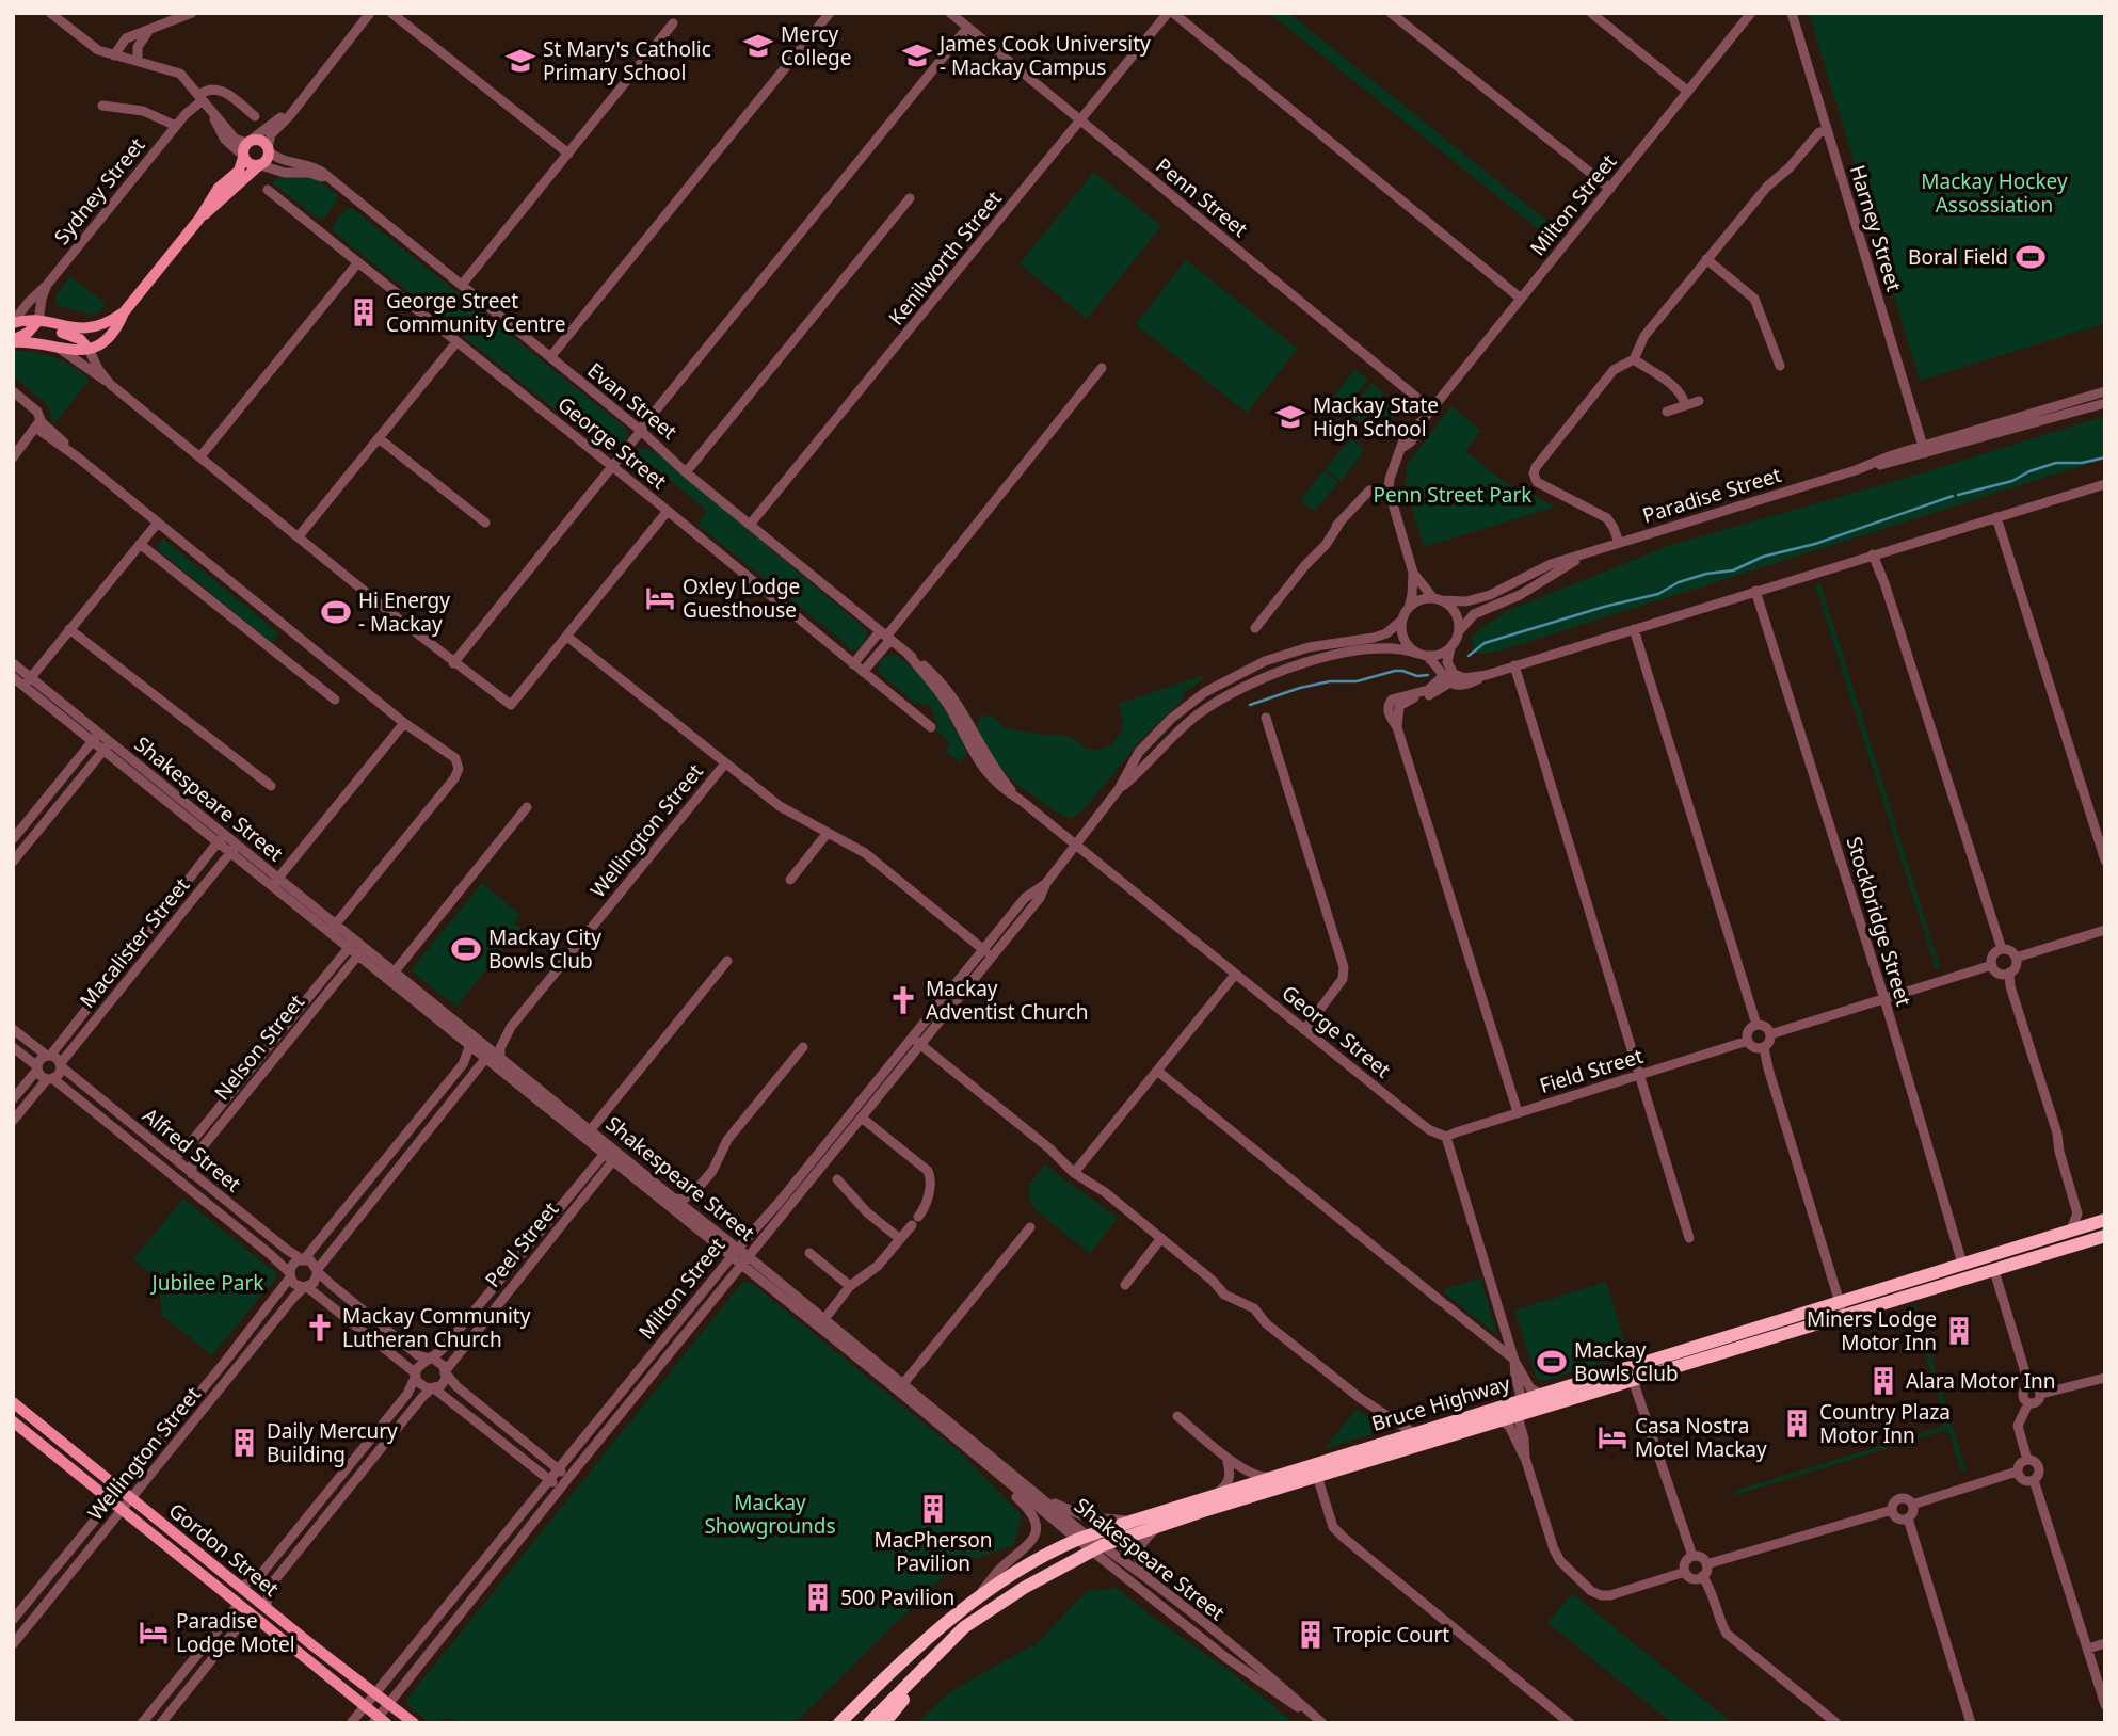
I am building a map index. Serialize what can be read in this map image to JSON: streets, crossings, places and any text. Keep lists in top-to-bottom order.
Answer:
{
  "streets": {
    "highway": ["Bruce Highway"],
    "main road": ["Gordon Street"],
    "street": [
      "Sydney Street",
      "Penn Street",
      "Milton Street",
      "Harney Street",
      "Kenilworth Street",
      "Evan Street",
      "George Street",
      "Paradise Street",
      "Shakespeare Street",
      "Wellington Street",
      "Stockbridge Street",
      "Macalister Street",
      "Nelson Street",
      "Field Street",
      "Alfred Street",
      "Peel Street"
    ]
  },
  "crossings": [
    ["Penn Street", "Milton Street"],
    ["Penn Street", "Kenilworth Street"],
    ["Milton Street", "George Street"],
    ["Milton Street", "Paradise Street"],
    ["Milton Street", "Shakespeare Street"],
    ["Milton Street", "Gordon Street"],
    ["Harney Street", "Paradise Street"],
    ["Kenilworth Street", "Evan Street"],
    ["Evan Street", "George Street"],
    ["George Street", "Field Street"],
    ["Shakespeare Street", "Wellington Street"],
    ["Shakespeare Street", "Macalister Street"],
    ["Shakespeare Street", "Nelson Street"],
    ["Shakespeare Street", "Peel Street"],
    ["Shakespeare Street", "Bruce Highway"],
    ["Wellington Street", "Alfred Street"],
    ["Wellington Street", "Gordon Street"],
    ["Stockbridge Street", "Bruce Highway"],
    ["Macalister Street", "Alfred Street"],
    ["Nelson Street", "Alfred Street"]
  ],
  "parks": [
    "Mackay Hockey Assossiation",
    "Penn Street Park",
    "Jubilee Park",
    "Mackay Showgrounds"
  ],
  "places": {
    "school or university": [
      "Mercy College",
      "James Cook University - Mackay Campus",
      "St Mary's Catholic Primary School",
      "Mackay State High School"
    ],
    "sports": [
      "Boral Field",
      "Hi Energy - Mackay",
      "Mackay City Bowls Club",
      "Mackay Bowls Club"
    ],
    "building": [
      "George Street Community Centre",
      "Miners Lodge Motor Inn",
      "Alara Motor Inn",
      "Country Plaza Motor Inn",
      "Daily Mercury Building",
      "MacPherson Pavilion",
      "500 Pavilion",
      "Tropic Court"
    ],
    "hotel": ["Oxley Lodge Guesthouse", "Casa Nostra Motel Mackay", "Paradise Lodge Motel"],
    "church": ["Mackay Adventist Church", "Mackay Community Lutheran Church"]
  }
}
